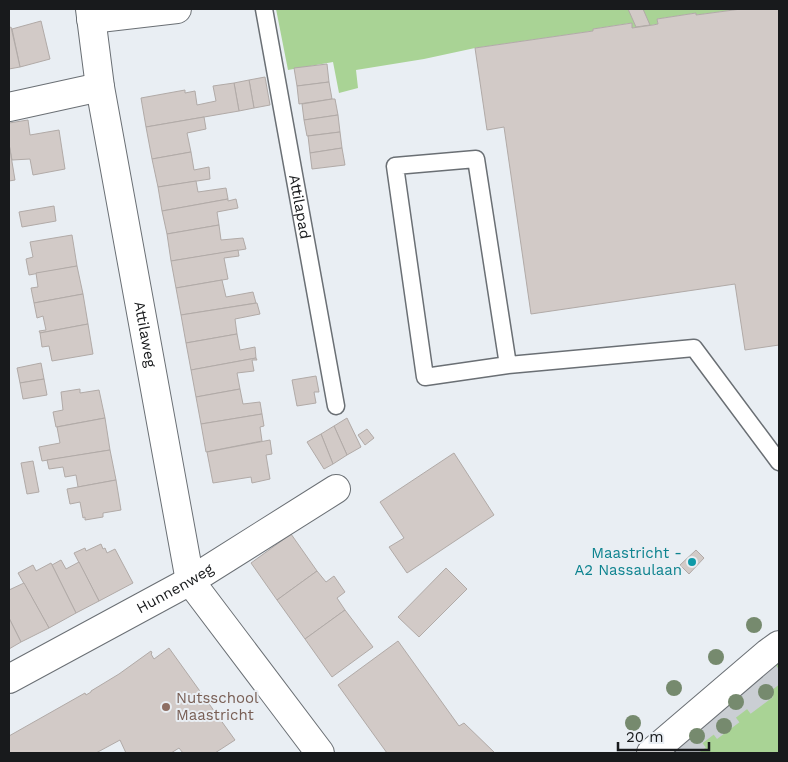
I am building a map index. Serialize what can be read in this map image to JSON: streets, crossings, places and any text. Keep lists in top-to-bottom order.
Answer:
{
  "streets": {
    "street": ["Attilaweg", "Hunnenweg"],
    "lane": ["Attilapad"]
  },
  "crossings": [
    ["Attilaweg", "Hunnenweg"]
  ],
  "places": ["Maastricht - A2 Nassaulaan", "Nutsschool Maastricht"],
  "scale_bar": "20 m"
}
